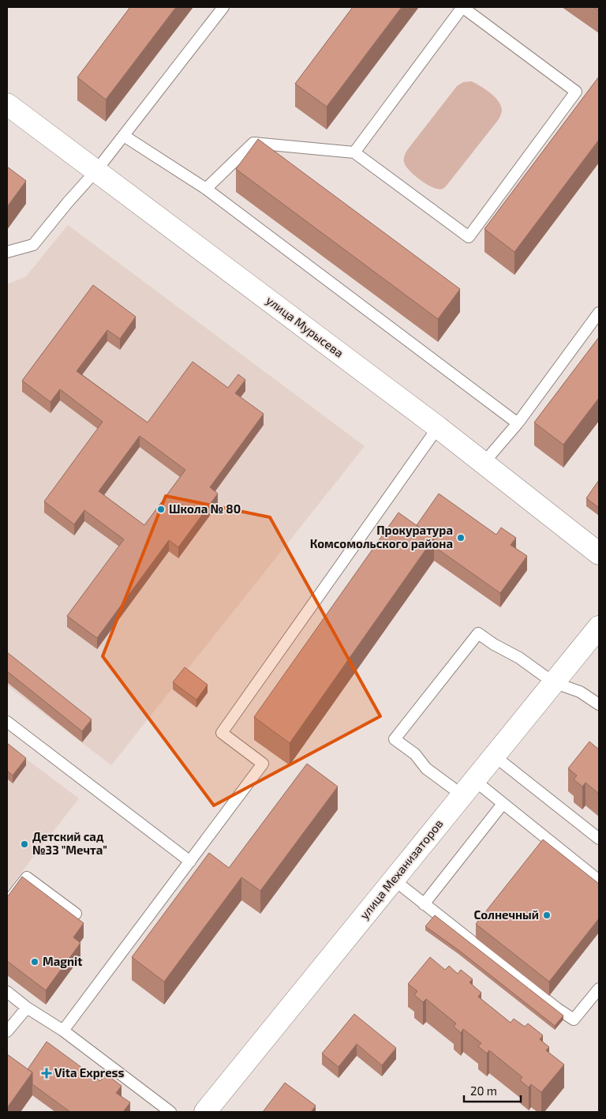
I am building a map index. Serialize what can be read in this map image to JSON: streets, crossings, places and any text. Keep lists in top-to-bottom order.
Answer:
{
  "streets": {
    "street": ["улица Мурысева", "улица Механизаторов"]
  },
  "places": {
    "other": [
      "Школа № 80",
      "Прокуратура Комсомольского района",
      "Детский сад №33 \"Мечта\"",
      "Солнечный",
      "Magnit"
    ],
    "health": ["Vita Express"]
  },
  "scale_bar": "20 m"
}
